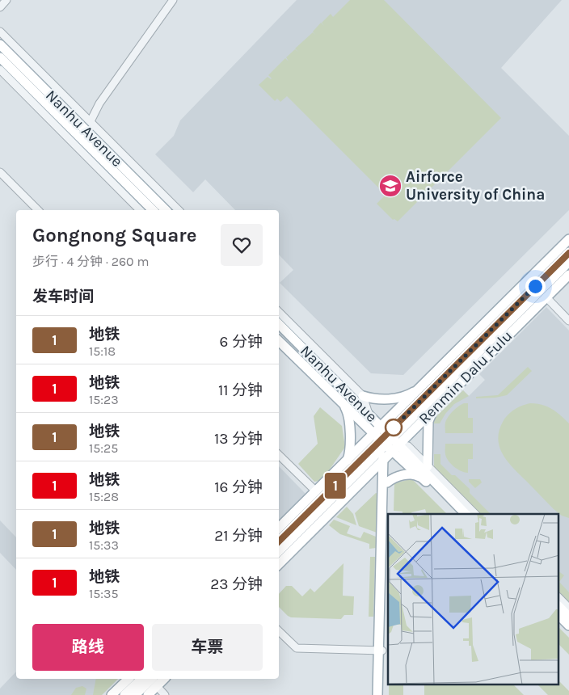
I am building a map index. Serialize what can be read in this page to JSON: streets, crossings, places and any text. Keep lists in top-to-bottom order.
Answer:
{
  "streets": {
    "main road": ["Nanhu Avenue", "Renmin Dalu Fulu"]
  },
  "crossings": [
    ["Nanhu Avenue", "Renmin Dalu Fulu"]
  ],
  "places": {
    "school or university": ["Airforce University of China"]
  },
  "lines": ["metro line 1"],
  "page": {
    "on_map": "1",
    "heading": [
      ["Gongnong Square", "步行 · 4 分钟 · 260 m"],
      "发车时间"
    ],
    "list": [
      {
        "mark": "1",
        "name": "地铁",
        "note": "15:18",
        "value": "6 分钟"
      },
      {
        "mark": "1",
        "name": "地铁",
        "note": "15:23",
        "value": "11 分钟"
      },
      {
        "mark": "1",
        "name": "地铁",
        "note": "15:25",
        "value": "13 分钟"
      },
      {
        "mark": "1",
        "name": "地铁",
        "note": "15:28",
        "value": "16 分钟"
      },
      {
        "mark": "1",
        "name": "地铁",
        "note": "15:33",
        "value": "21 分钟"
      },
      {
        "mark": "1",
        "name": "地铁",
        "note": "15:35",
        "value": "23 分钟"
      }
    ],
    "buttons": ["路线", "车票"]
  }
}
